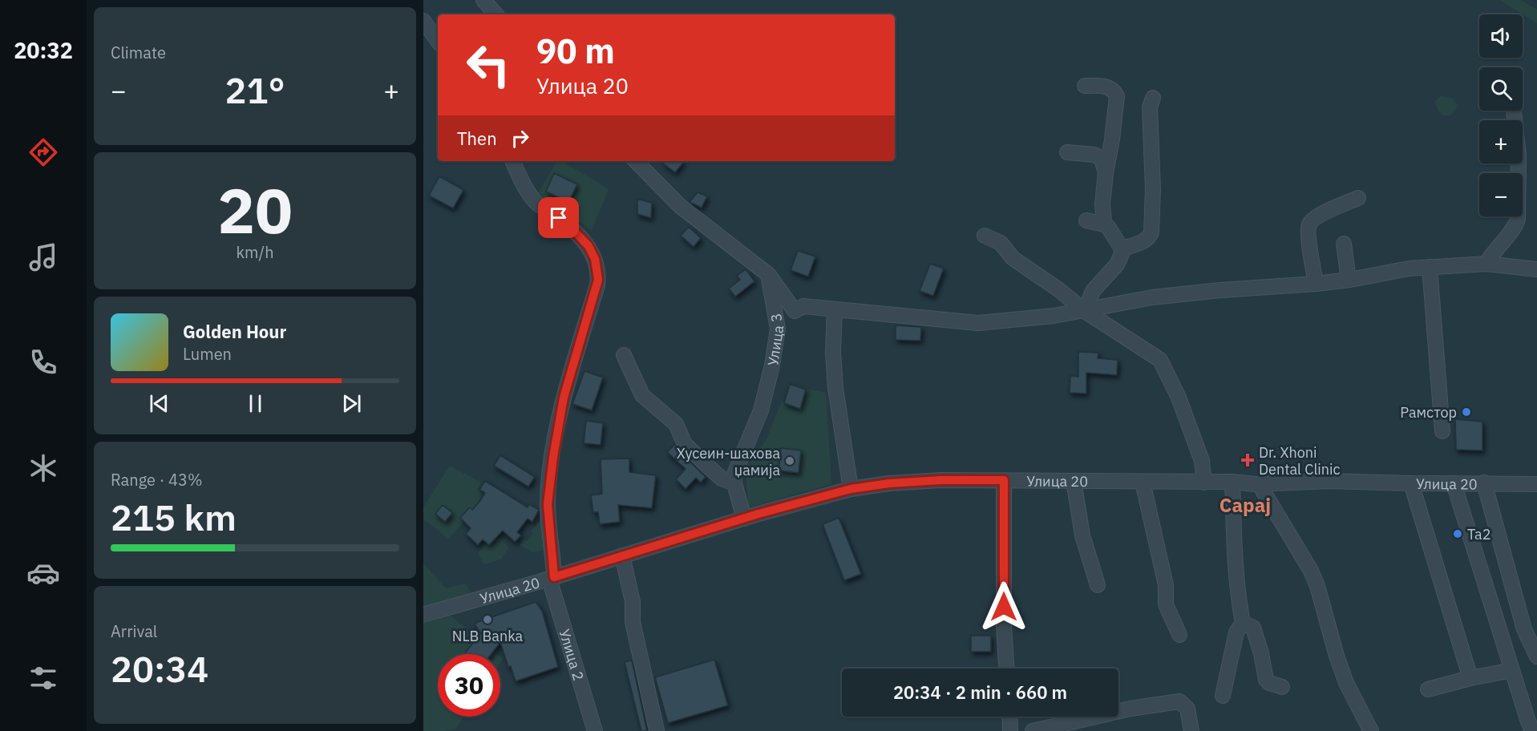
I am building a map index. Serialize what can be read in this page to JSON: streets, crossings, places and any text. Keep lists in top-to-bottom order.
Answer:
{
  "streets": {
    "street": ["Улица 3", "Улица 20", "Улица 2"]
  },
  "crossings": [
    ["Улица 3", "Улица 20"],
    ["Улица 20", "Улица 2"]
  ],
  "districts": ["Сарај"],
  "places": {
    "other": [
      "Рамстор",
      "Хусеин-шахова џамија",
      "Ta2",
      "NLB Banka"
    ],
    "health": ["Dr. Xhoni Dental Clinic"]
  },
  "page": {
    "tabs": "20:32",
    "tile": [
      "Climate",
      ["20", "km/h"],
      ["Range · 43%", "215 km"],
      ["Arrival", "20:34"]
    ],
    "map_buttons": ["+", "−"],
    "turn": ["90 m", "Улица 20"],
    "heat": ["−", "21°", "+"],
    "then": "Then",
    "song": ["Golden Hour", "Lumen"],
    "limit": "30",
    "trip": "20:34 · 2 min · 660 m"
  }
}
